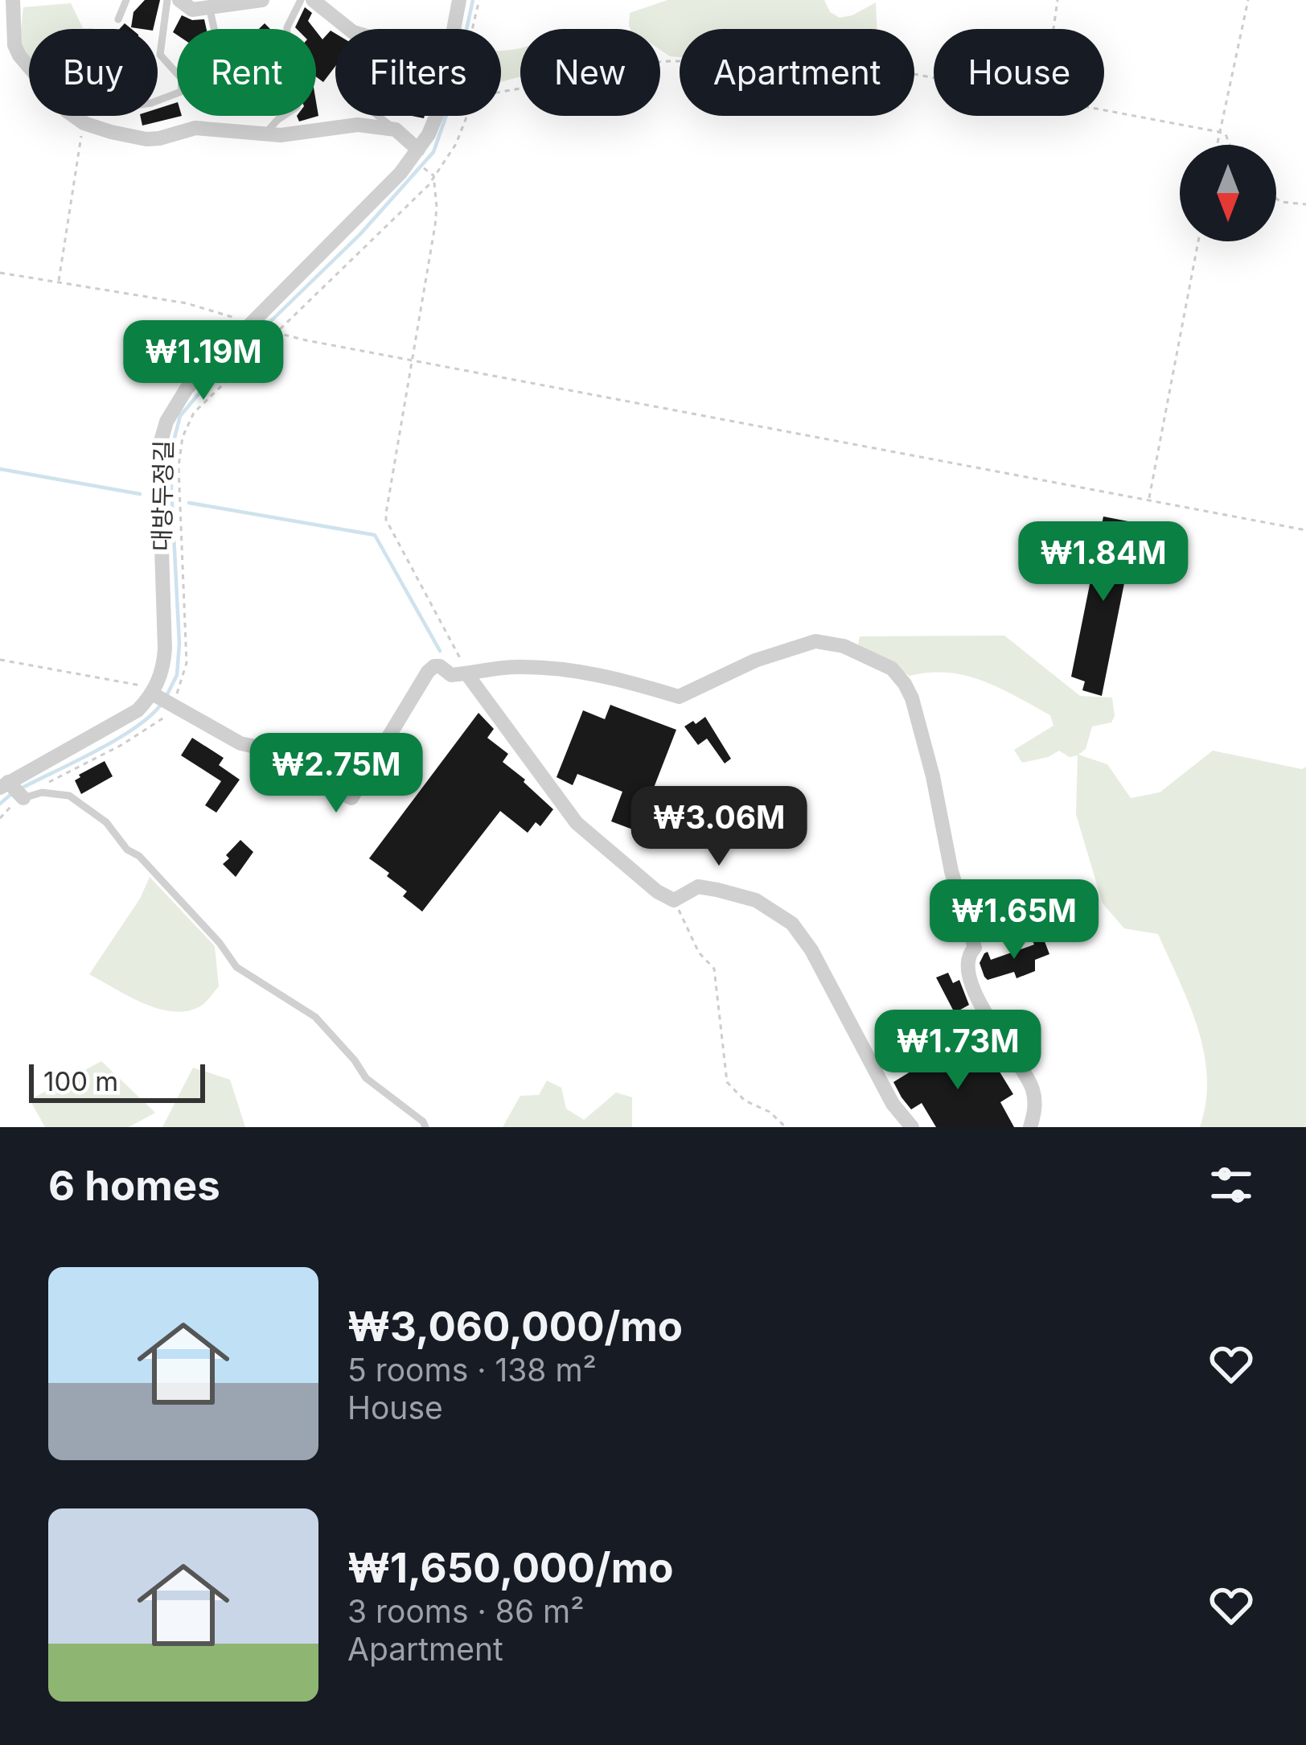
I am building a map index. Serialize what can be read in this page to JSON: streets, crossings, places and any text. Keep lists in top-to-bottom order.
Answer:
{
  "streets": {
    "street": ["대방두정길"]
  },
  "scale_bar": "100 m",
  "north": "bottom",
  "page": {
    "chip": [
      "Buy",
      "Rent",
      "Filters",
      "New",
      "Apartment",
      "House"
    ],
    "price": [
      "₩1.19M",
      "₩1.84M",
      "₩2.75M",
      "₩3.06M",
      "₩1.65M",
      "₩1.73M"
    ],
    "scale": "100 m",
    "heading": "6 homes",
    "list": [
      {
        "name": "₩3,060,000/mo",
        "note": "5 rooms · 138 m² · House"
      },
      {
        "name": "₩1,650,000/mo",
        "note": "3 rooms · 86 m² · Apartment"
      }
    ]
  }
}
